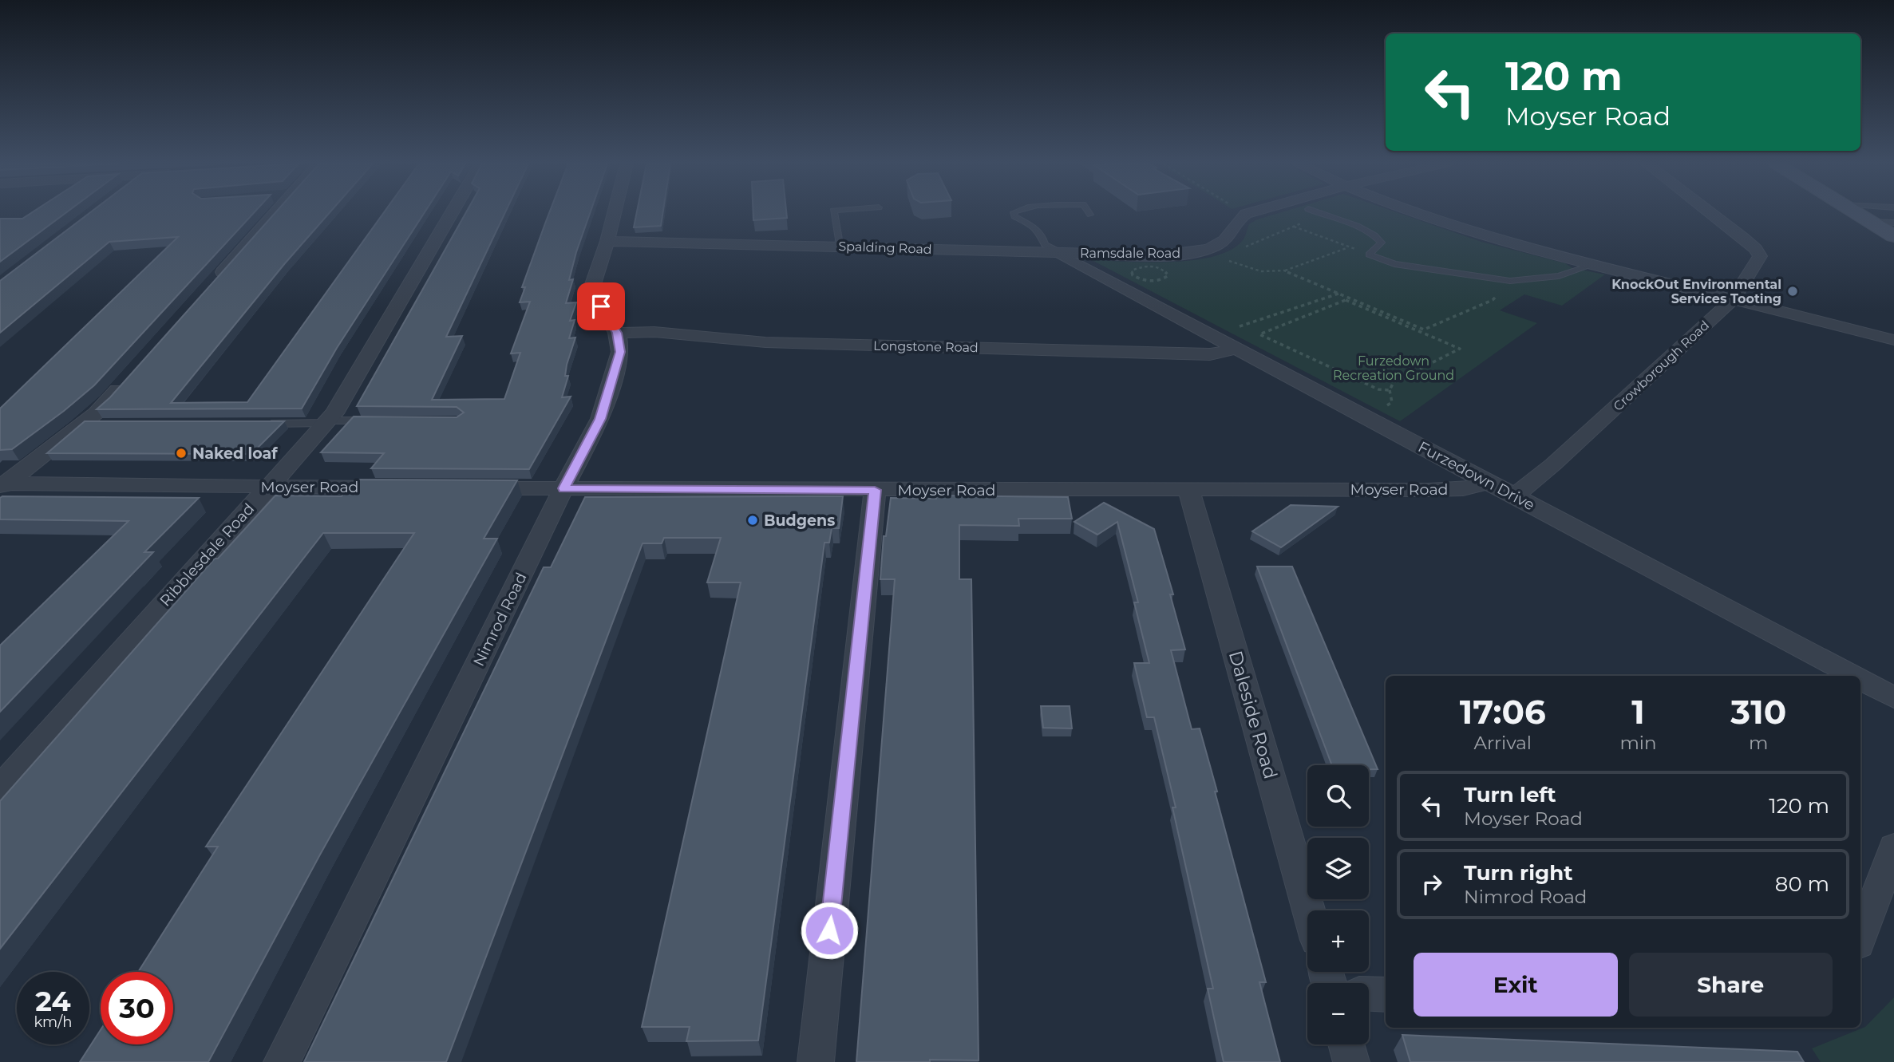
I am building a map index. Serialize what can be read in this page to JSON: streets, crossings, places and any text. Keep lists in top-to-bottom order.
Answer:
{
  "streets": {
    "street": [
      "Spalding Road",
      "Ramsdale Road",
      "Longstone Road",
      "Crowborough Road",
      "Furzedown Drive",
      "Moyser Road",
      "Ribblesdale Road",
      "Nimrod Road",
      "Daleside Road"
    ]
  },
  "crossings": [
    ["Spalding Road", "Ramsdale Road"],
    ["Spalding Road", "Furzedown Drive"],
    ["Spalding Road", "Nimrod Road"],
    ["Ramsdale Road", "Furzedown Drive"],
    ["Longstone Road", "Furzedown Drive"],
    ["Longstone Road", "Nimrod Road"],
    ["Crowborough Road", "Furzedown Drive"],
    ["Furzedown Drive", "Moyser Road"],
    ["Moyser Road", "Ribblesdale Road"],
    ["Moyser Road", "Nimrod Road"],
    ["Moyser Road", "Daleside Road"]
  ],
  "parks": ["Furzedown Recreation Ground"],
  "places": ["KnockOut Environmental Services Tooting", "Naked loaf", "Budgens"],
  "page": {
    "turn": ["120 m", "Moyser Road"],
    "eta": [
      "17:06",
      "Arrival",
      "1",
      "min",
      "310",
      "m"
    ],
    "map_buttons": ["+", "−"],
    "list": [
      {
        "name": "Turn left",
        "note": "Moyser Road",
        "value": "120 m"
      },
      {
        "name": "Turn right",
        "note": "Nimrod Road",
        "value": "80 m"
      }
    ],
    "buttons": ["Exit", "Share"],
    "speed": "24 km/h",
    "limit": "30"
  }
}
